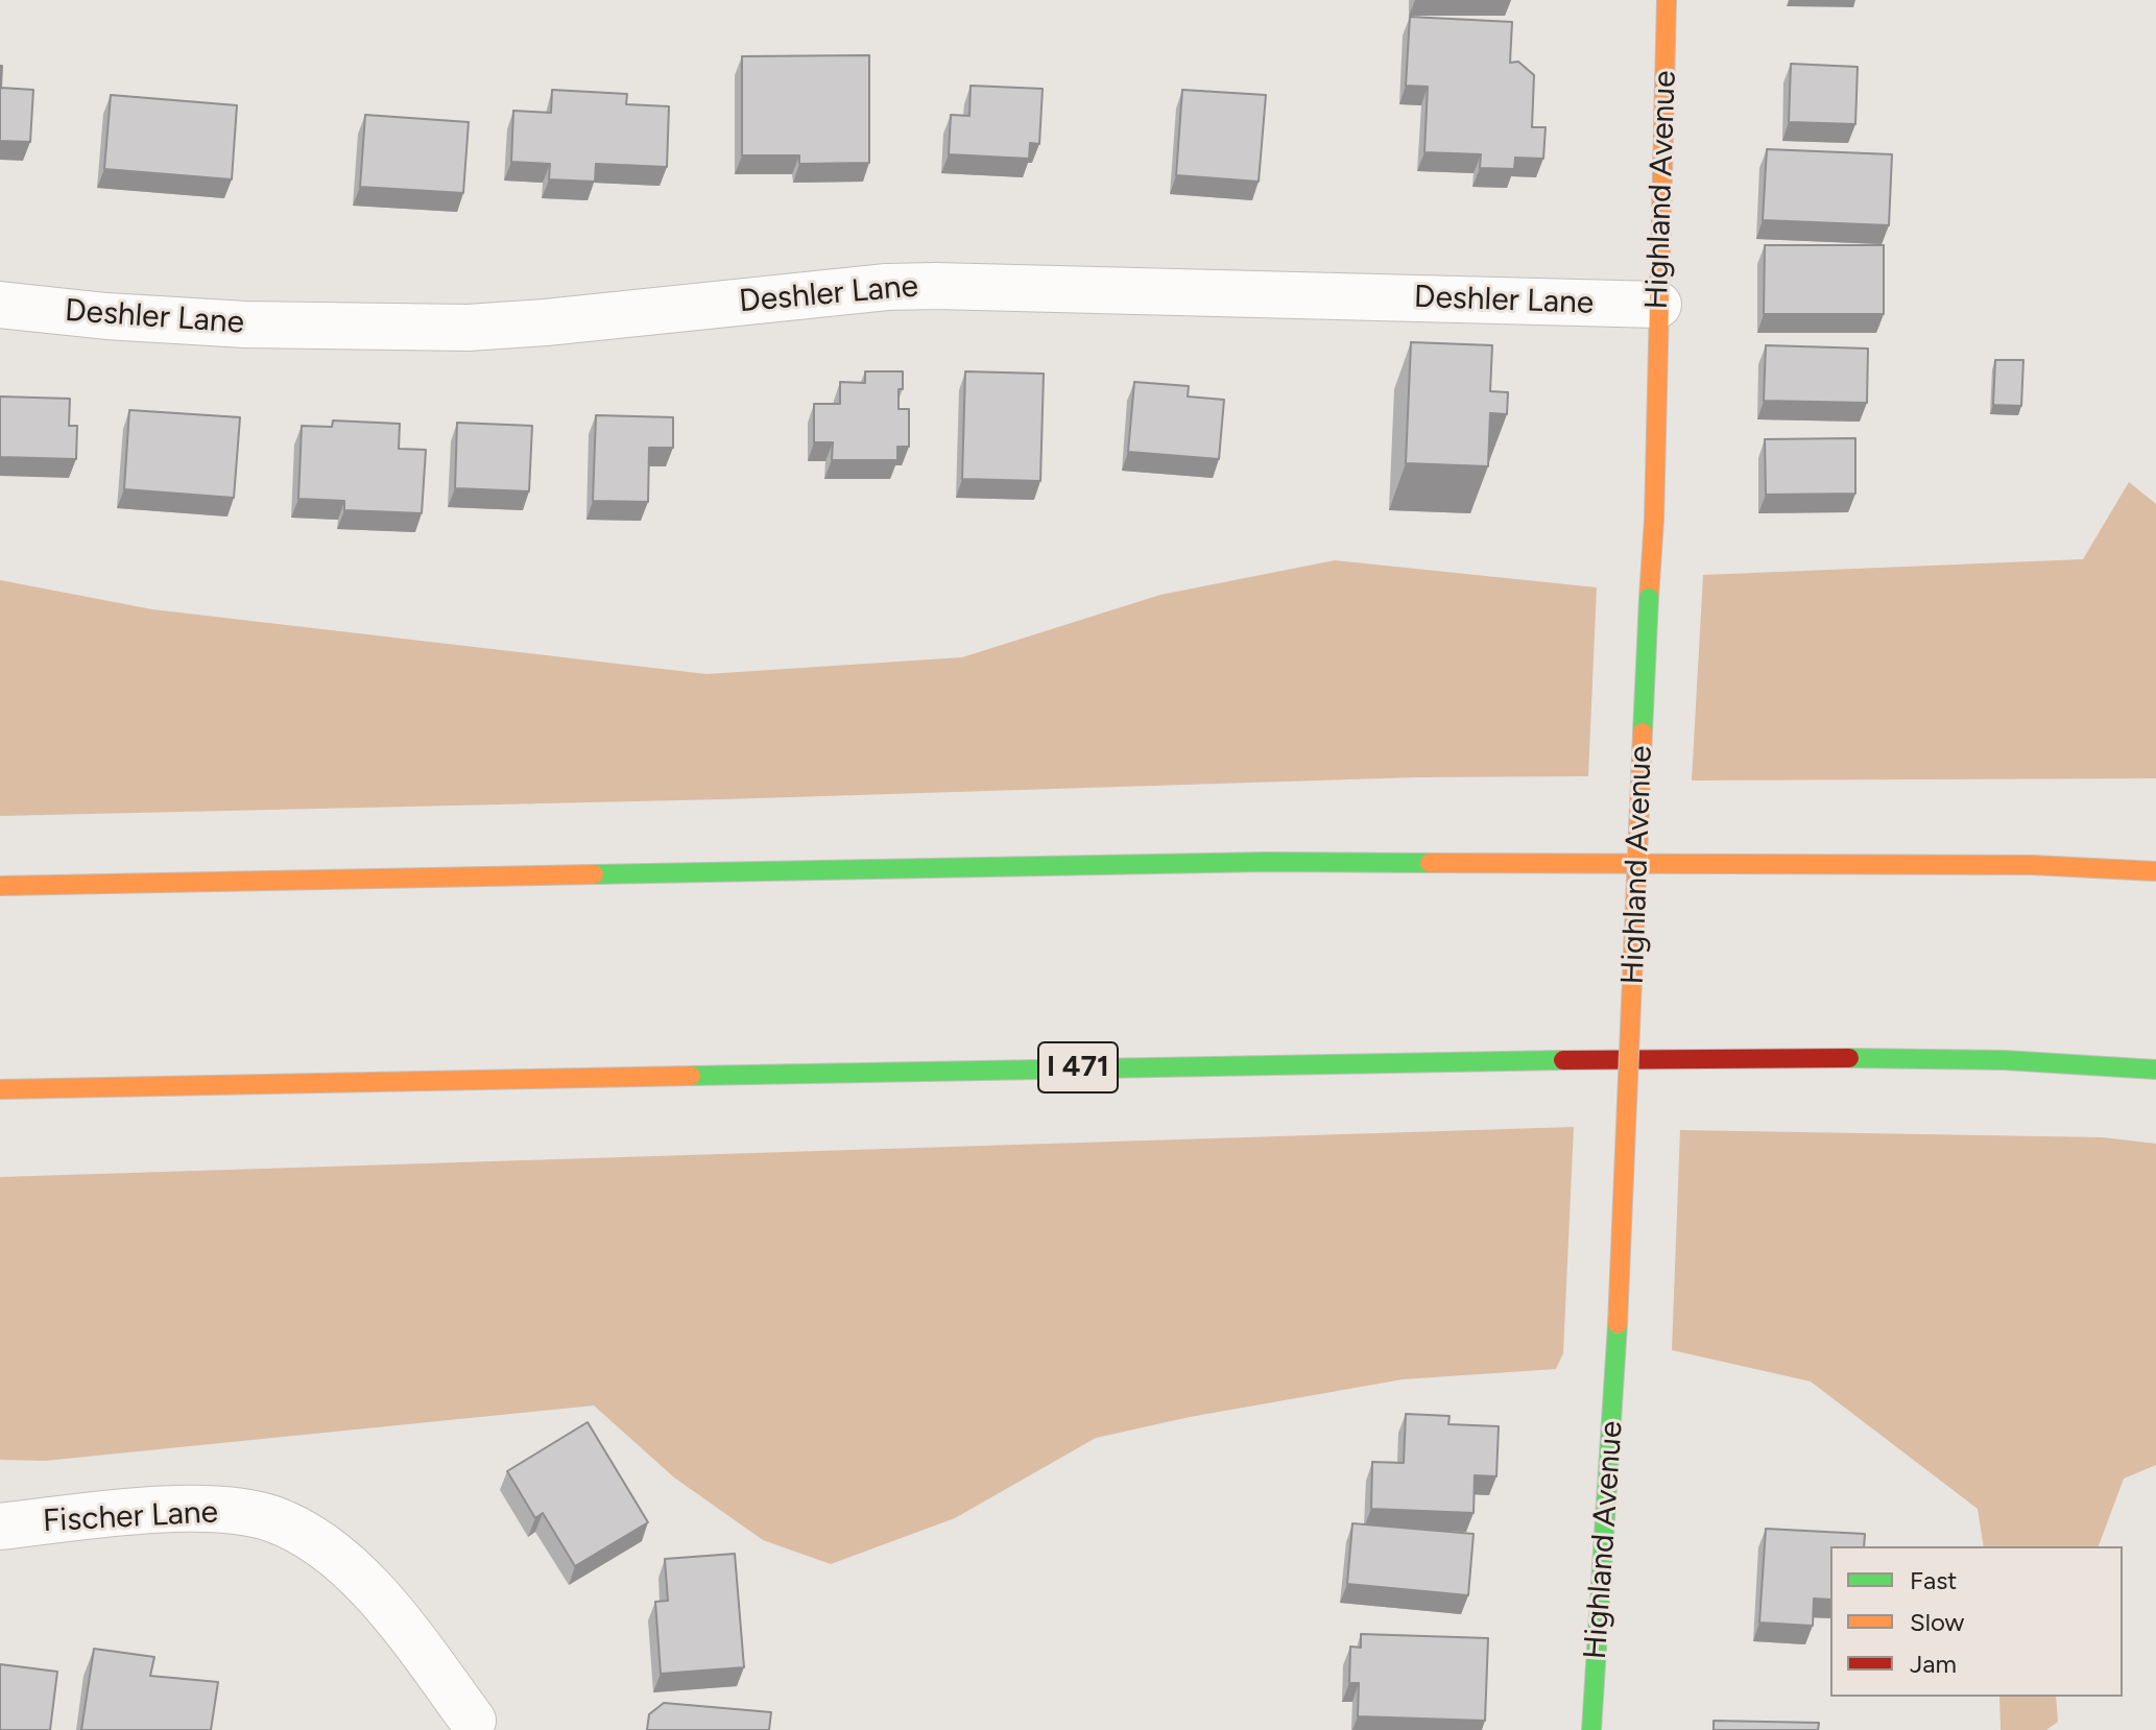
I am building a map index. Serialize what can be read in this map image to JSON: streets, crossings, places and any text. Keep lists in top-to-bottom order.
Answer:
{
  "streets": {
    "main road": ["Highland Avenue", "I 471"],
    "street": ["Deshler Lane", "Fischer Lane"]
  },
  "crossings": [
    ["Highland Avenue", "Deshler Lane"]
  ],
  "legend": ["Fast", "Slow", "Jam"]
}
